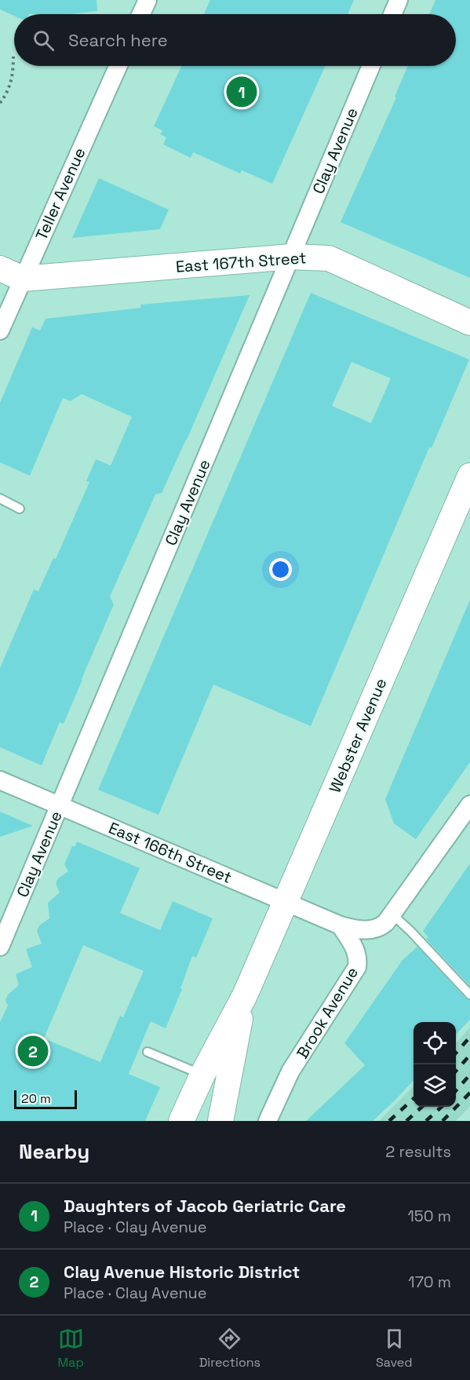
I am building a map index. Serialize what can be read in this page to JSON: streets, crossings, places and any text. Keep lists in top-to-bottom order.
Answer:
{
  "streets": {
    "main road": ["East 167th Street", "Webster Avenue"],
    "street": [
      "Clay Avenue",
      "Teller Avenue",
      "East 166th Street",
      "Brook Avenue"
    ]
  },
  "crossings": [
    ["Clay Avenue", "East 167th Street"],
    ["Clay Avenue", "East 166th Street"],
    ["Teller Avenue", "East 167th Street"],
    ["Webster Avenue", "East 166th Street"],
    ["East 166th Street", "Brook Avenue"]
  ],
  "scale_bar": "20 m",
  "page": {
    "search": "Search here",
    "pins": ["1", "2"],
    "scale": "20 m",
    "heading": ["Nearby", "2 results"],
    "list": [
      {
        "mark": "1",
        "name": "Daughters of Jacob Geriatric Care",
        "note": "Place · Clay Avenue",
        "value": "150 m"
      },
      {
        "mark": "2",
        "name": "Clay Avenue Historic District",
        "note": "Place · Clay Avenue",
        "value": "170 m"
      }
    ],
    "nav": ["Map", "Directions", "Saved"]
  }
}
